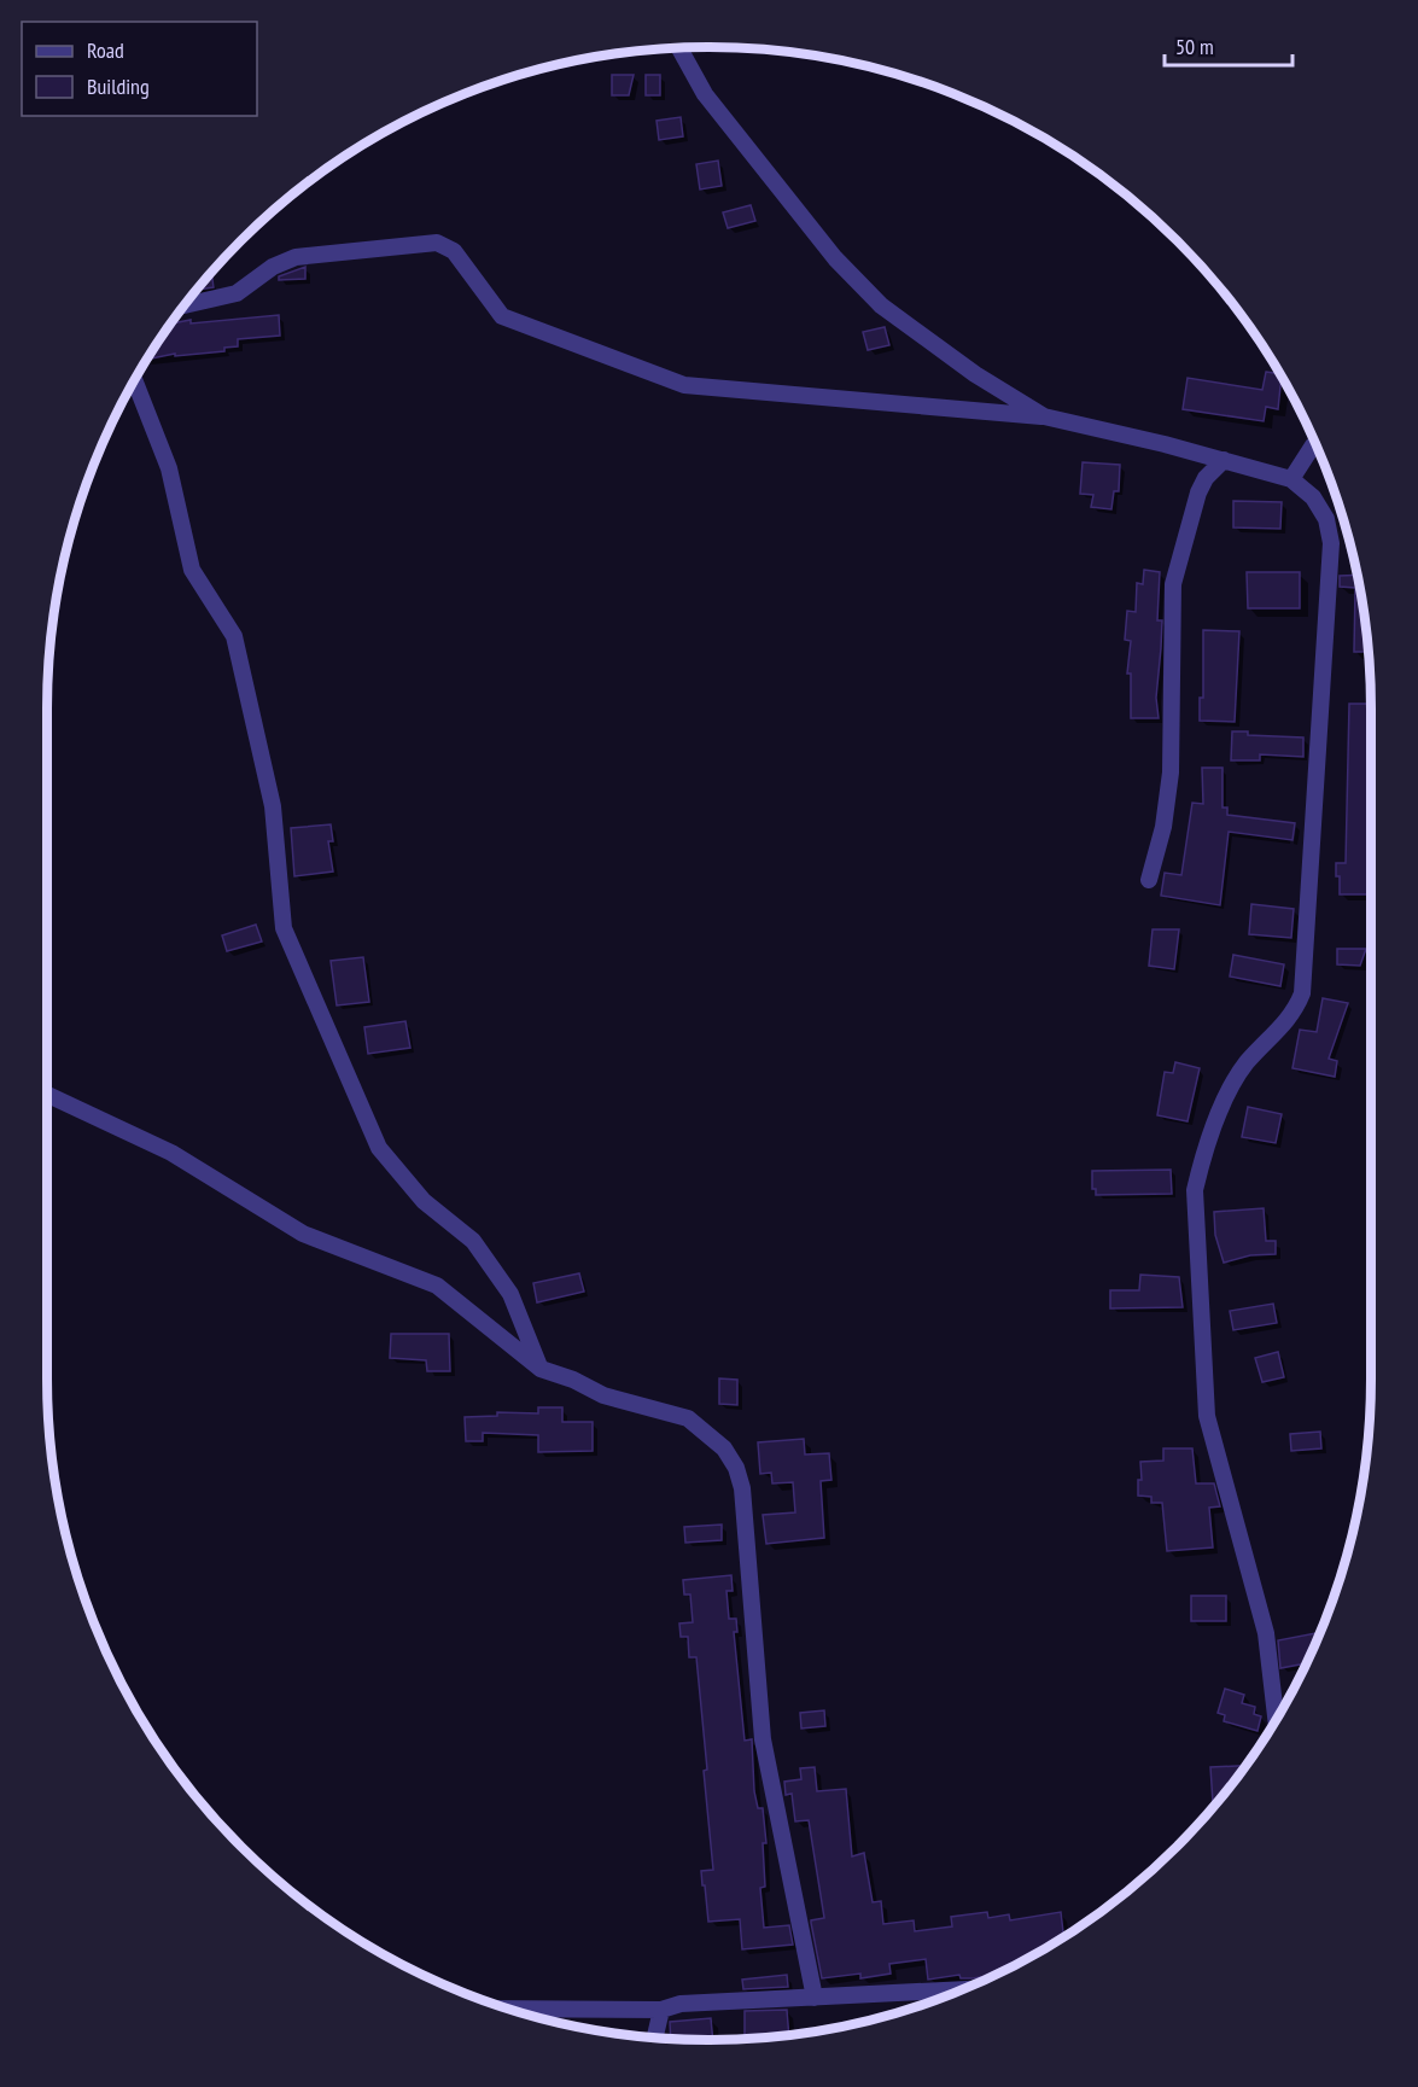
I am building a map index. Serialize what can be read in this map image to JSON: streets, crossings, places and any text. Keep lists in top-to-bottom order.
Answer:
{
  "legend": ["Road", "Building"],
  "scale_bar": "50 m"
}
